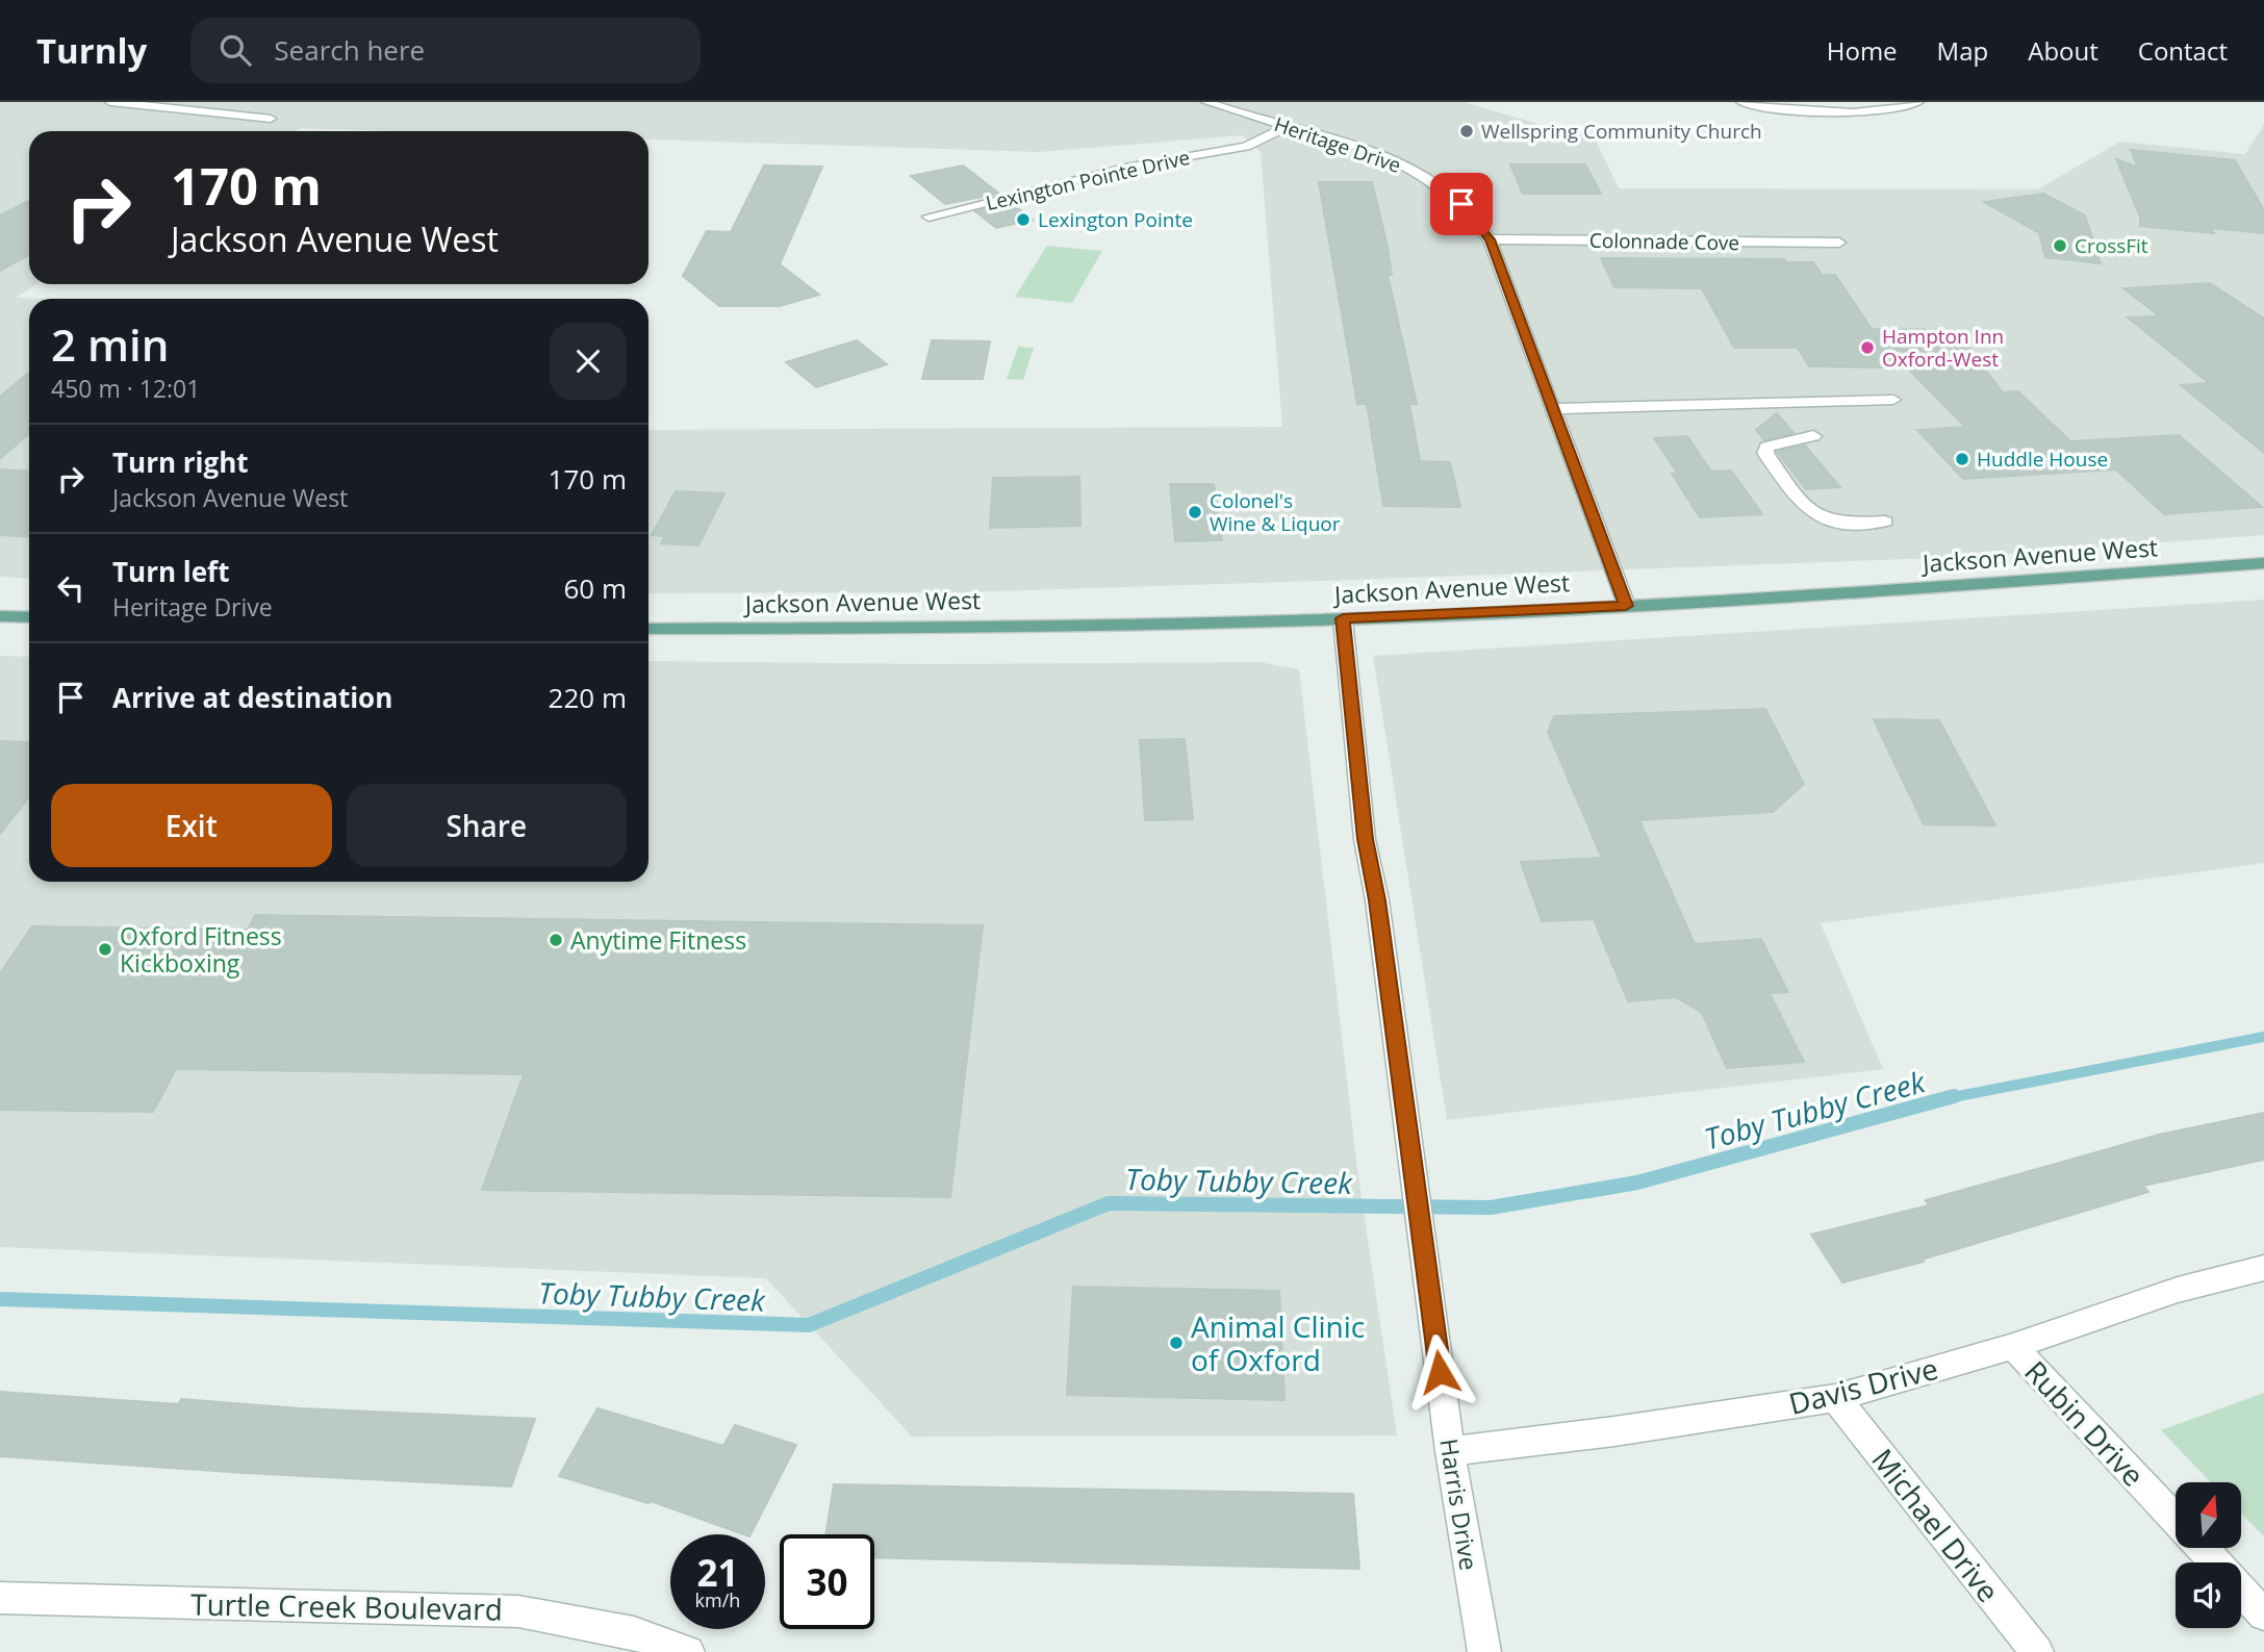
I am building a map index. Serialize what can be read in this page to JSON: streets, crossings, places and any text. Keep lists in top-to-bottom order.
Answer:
{
  "streets": {
    "main road": ["Jackson Avenue West"],
    "street": [
      "Heritage Drive",
      "Lexington Pointe Drive",
      "Colonnade Cove",
      "Davis Drive",
      "Rubin Drive",
      "Harris Drive",
      "Michael Drive",
      "Turtle Creek Boulevard"
    ]
  },
  "crossings": [
    ["Heritage Drive", "Lexington Pointe Drive"],
    ["Heritage Drive", "Colonnade Cove"],
    ["Heritage Drive", "Jackson Avenue West"],
    ["Jackson Avenue West", "Harris Drive"],
    ["Davis Drive", "Rubin Drive"],
    ["Davis Drive", "Harris Drive"],
    ["Davis Drive", "Michael Drive"]
  ],
  "water": ["Toby Tubby Creek"],
  "places": [
    "Wellspring Community Church",
    "Lexington Pointe",
    "CrossFit",
    "Hampton Inn Oxford-West",
    "Huddle House",
    "Colonel's Wine & Liquor",
    "Anytime Fitness",
    "Oxford Fitness Kickboxing",
    "Animal Clinic of Oxford"
  ],
  "north": "top",
  "page": {
    "header": "Turnly",
    "search": "Search here",
    "nav": [
      "Home",
      "Map",
      "About",
      "Contact"
    ],
    "turn": ["170 m", "Jackson Avenue West"],
    "heading": ["2 min", "450 m · 12:01"],
    "list": [
      {
        "name": "Turn right",
        "note": "Jackson Avenue West",
        "value": "170 m"
      },
      {
        "name": "Turn left",
        "note": "Heritage Drive",
        "value": "60 m"
      },
      {
        "name": "Arrive at destination",
        "value": "220 m"
      }
    ],
    "buttons": ["Exit", "Share"],
    "speed": "21 km/h",
    "limit": "30"
  }
}
